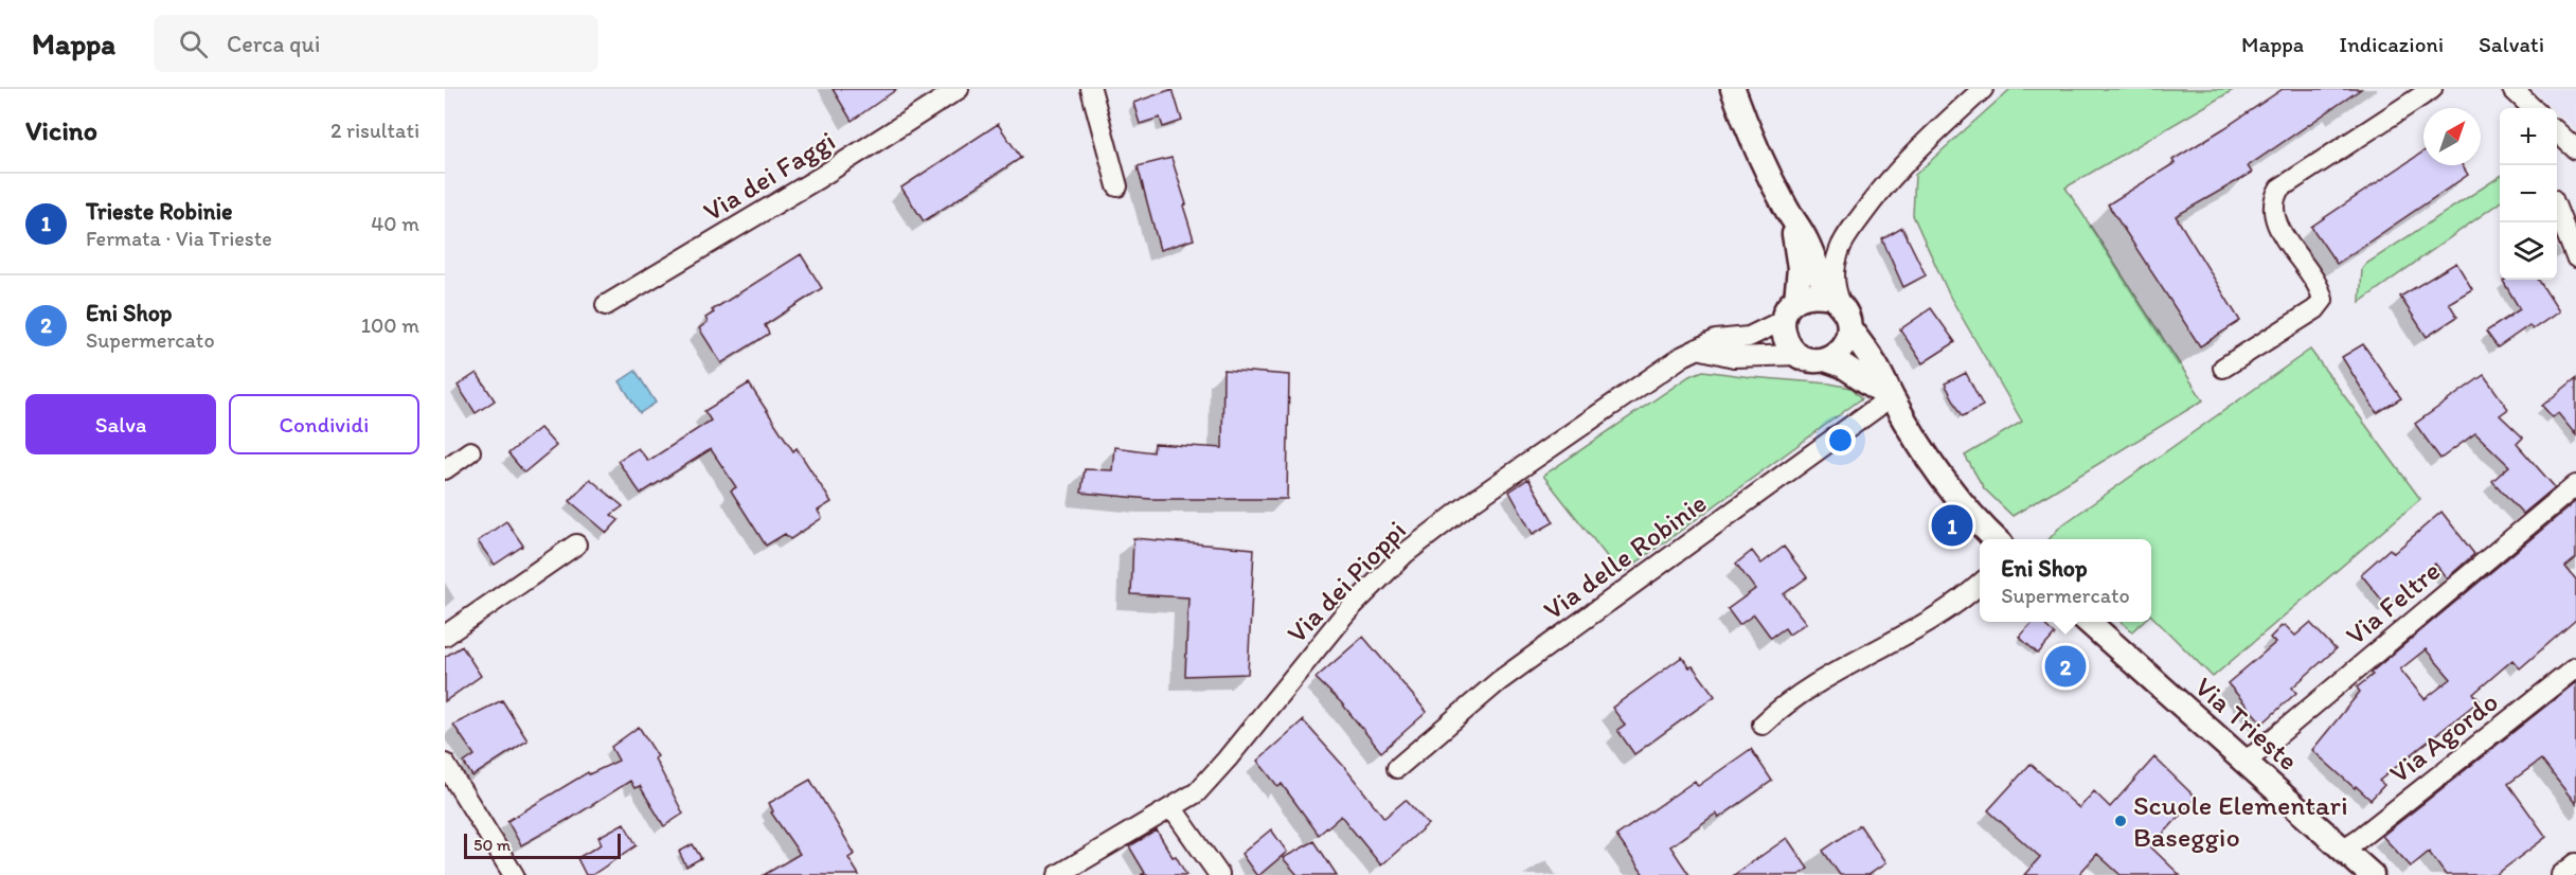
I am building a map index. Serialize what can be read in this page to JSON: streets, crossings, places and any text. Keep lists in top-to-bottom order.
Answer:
{
  "streets": {
    "street": [
      "Via dei Faggi",
      "Via delle Robinie",
      "Via dei Pioppi",
      "Via Feltre",
      "Via Trieste",
      "Via Agordo"
    ]
  },
  "crossings": [
    ["Via Feltre", "Via Trieste"],
    ["Via Trieste", "Via Agordo"]
  ],
  "places": ["Scuole Elementari Baseggio"],
  "scale_bar": "50 m",
  "north": "top right",
  "page": {
    "header": "Mappa",
    "search": "Cerca qui",
    "nav": ["Mappa", "Indicazioni", "Salvati"],
    "heading": ["Vicino", "2 risultati"],
    "map_buttons": ["+", "−"],
    "list": [
      {
        "mark": "1",
        "name": "Trieste Robinie",
        "note": "Fermata · Via Trieste",
        "value": "40 m"
      },
      {
        "mark": "2",
        "name": "Eni Shop",
        "note": "Supermercato",
        "value": "100 m"
      }
    ],
    "buttons": ["Salva", "Condividi"],
    "pins": ["1", "2"],
    "popup": ["Eni Shop", "Supermercato"],
    "scale": "50 m"
  }
}
